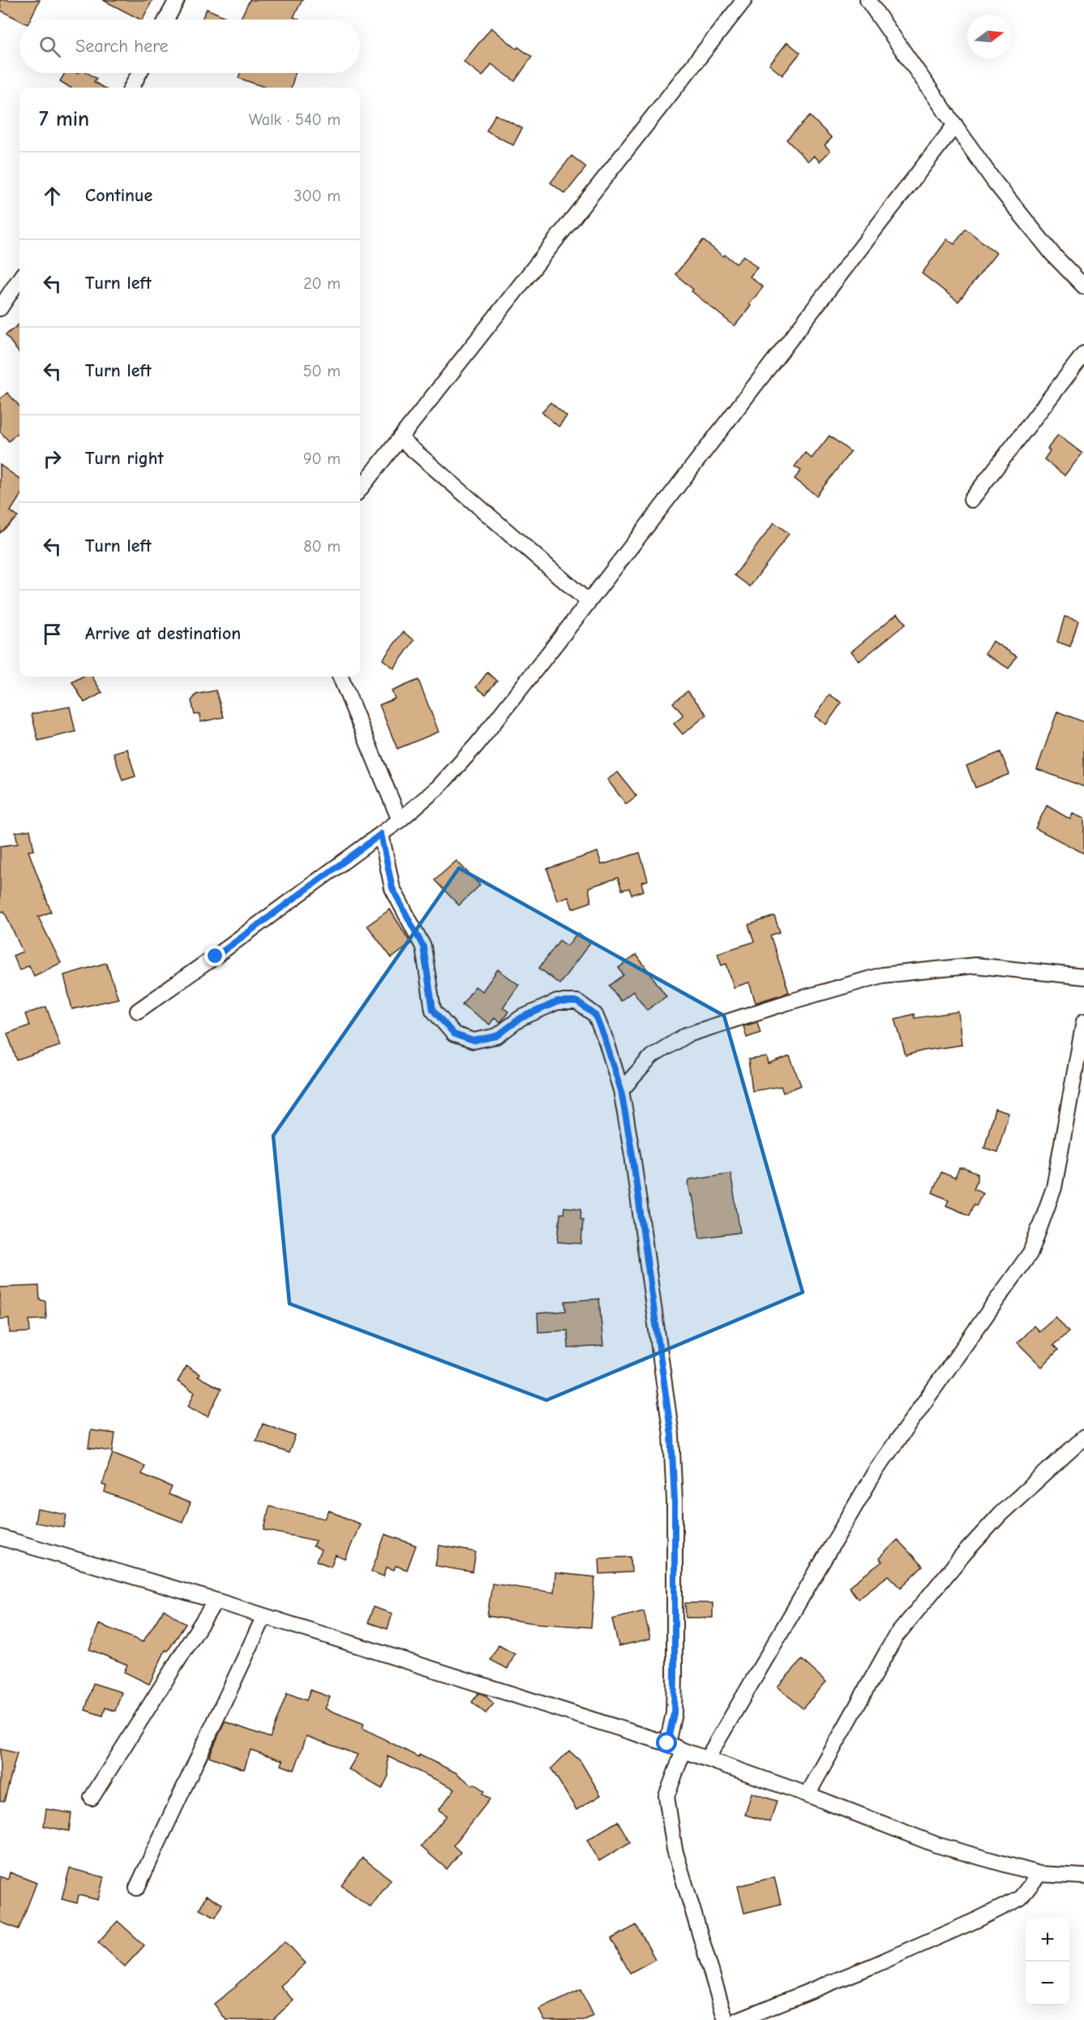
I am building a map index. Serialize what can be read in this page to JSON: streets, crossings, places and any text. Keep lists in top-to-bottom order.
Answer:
{
  "north": "right",
  "page": {
    "search": "Search here",
    "heading": ["7 min", "Walk · 540 m"],
    "list": [
      ["Continue", "300 m"],
      ["Turn left", "20 m"],
      ["Turn left", "50 m"],
      ["Turn right", "90 m"],
      ["Turn left", "80 m"],
      "Arrive at destination"
    ],
    "map_buttons": ["+", "−"]
  }
}
